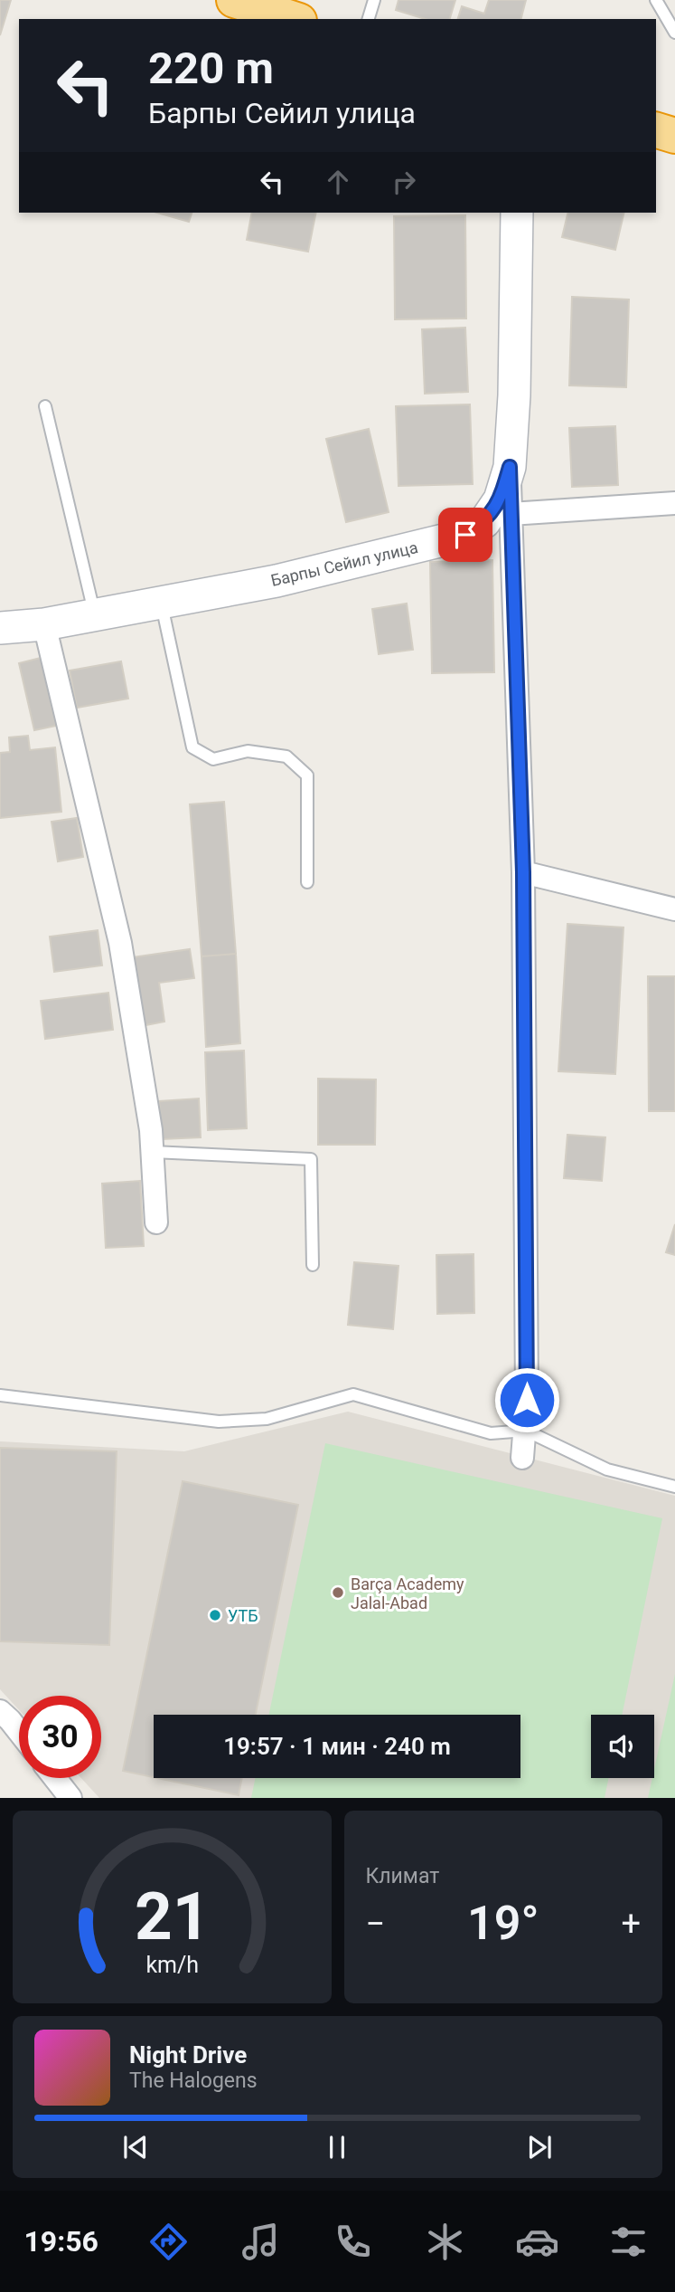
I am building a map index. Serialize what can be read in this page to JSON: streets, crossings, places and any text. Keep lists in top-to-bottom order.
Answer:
{
  "streets": {
    "main road": ["Барпы Сейил улица"]
  },
  "places": ["Barça Academy Jalal-Abad", "УТБ"],
  "page": {
    "turn": ["220 m", "Барпы Сейил улица"],
    "limit": "30",
    "trip": "19:57 · 1 мин · 240 m",
    "tile": "Климат",
    "heat": ["−", "19°", "+"],
    "song": ["Night Drive", "The Halogens"],
    "tabs": "19:56",
    "gauge": ["21", "km/h"]
  }
}
